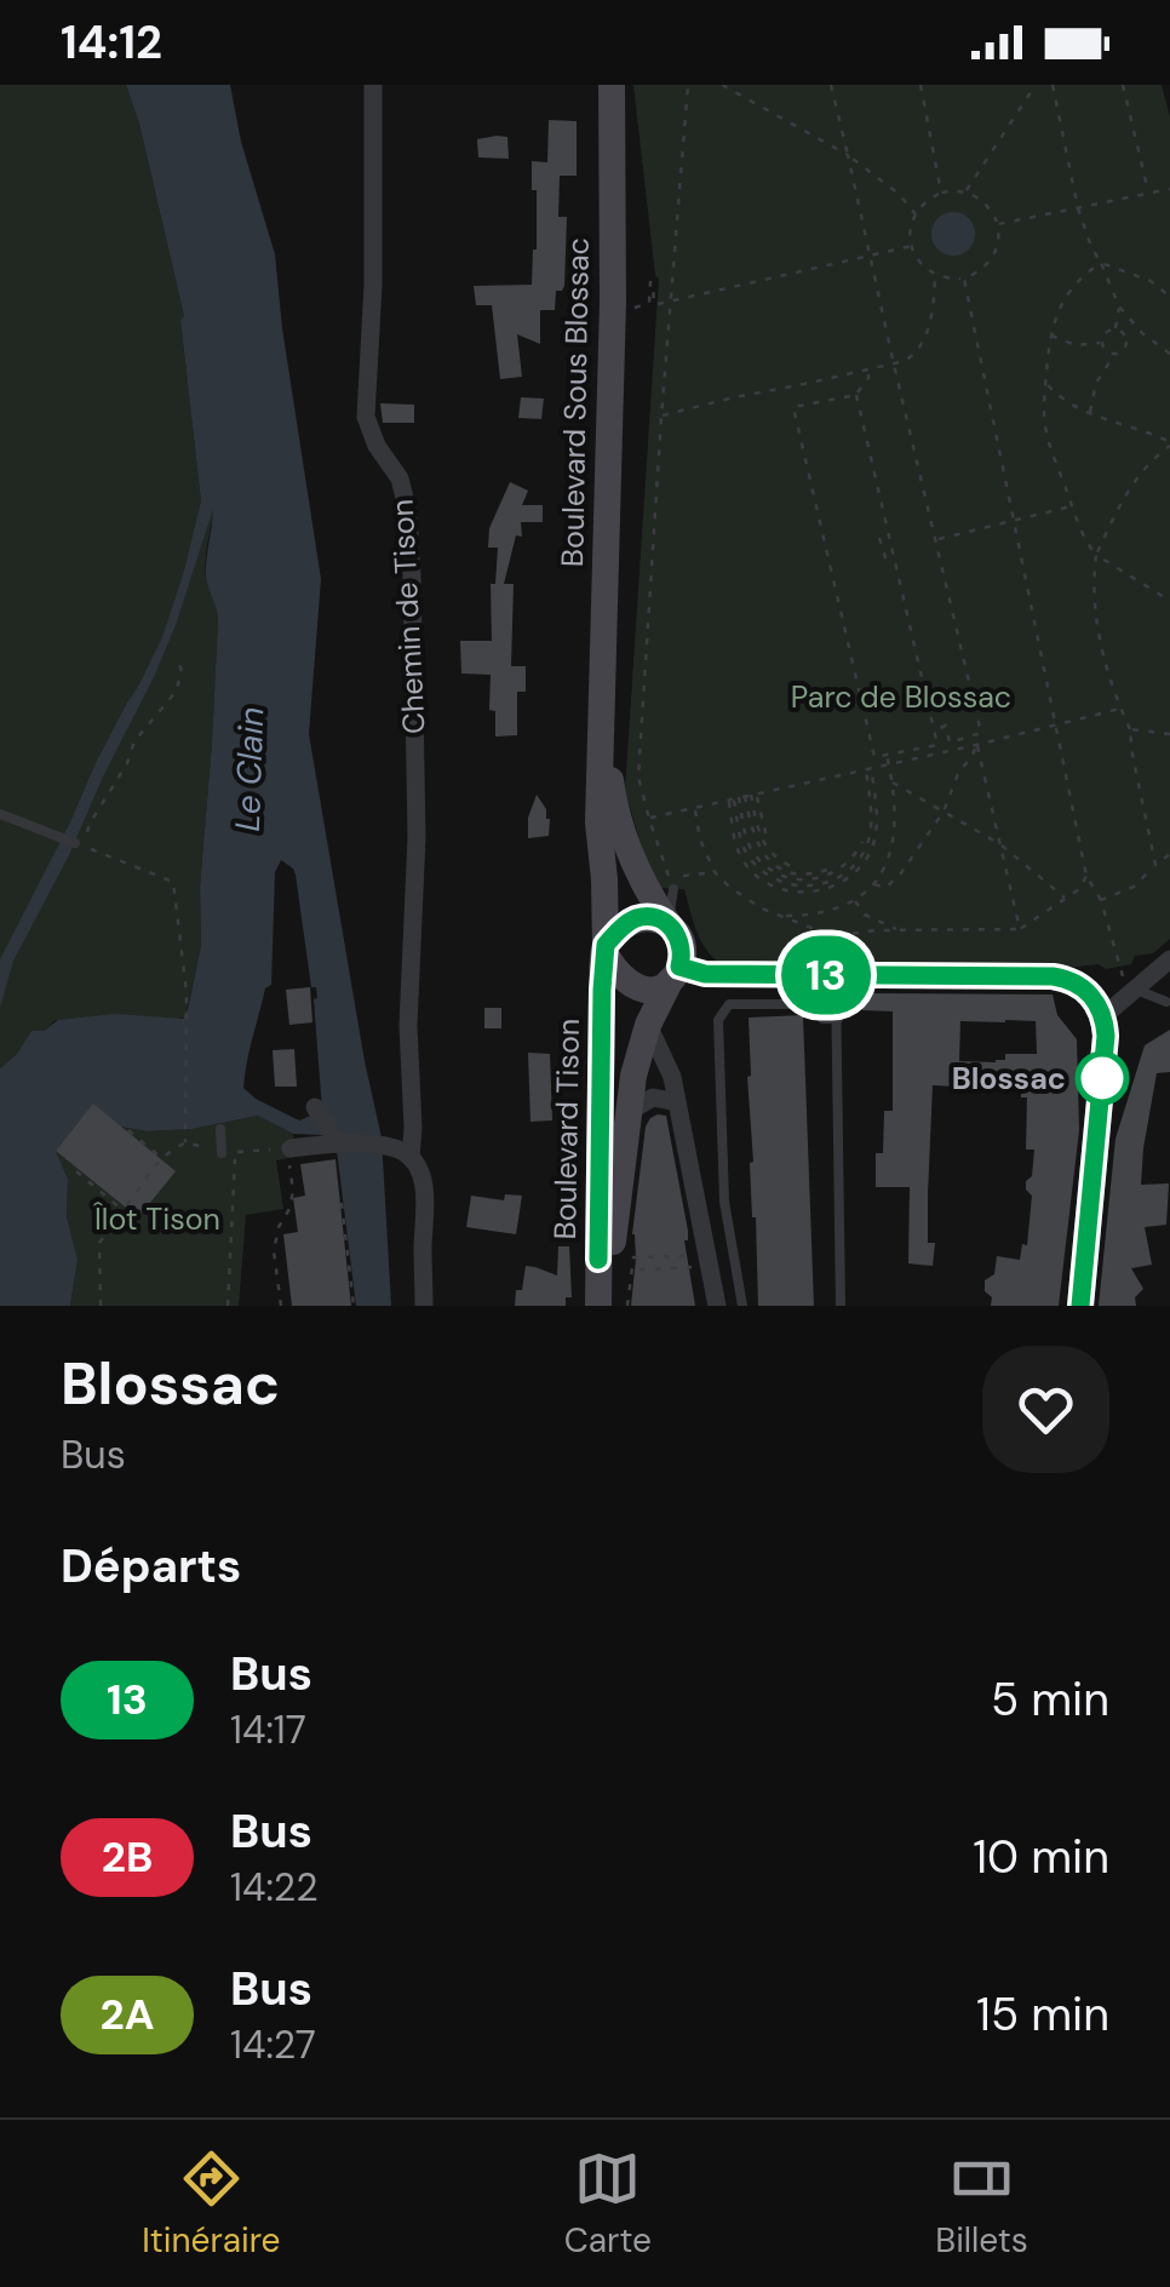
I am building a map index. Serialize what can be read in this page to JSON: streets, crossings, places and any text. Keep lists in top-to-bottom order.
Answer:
{
  "streets": {
    "main road": ["Boulevard Sous Blossac", "Boulevard Tison"],
    "street": ["Chemin de Tison"]
  },
  "crossings": [
    ["Boulevard Sous Blossac", "Boulevard Tison"]
  ],
  "water": ["Le Clain"],
  "parks": ["Parc de Blossac", "Îlot Tison"],
  "places": ["Blossac"],
  "lines": ["bus line 13"],
  "page": {
    "status": "14:12",
    "on_map": "13",
    "heading": [
      ["Blossac", "Bus"],
      "Départs"
    ],
    "list": [
      {
        "mark": "13",
        "name": "Bus",
        "note": "14:17",
        "value": "5 min"
      },
      {
        "mark": "2B",
        "name": "Bus",
        "note": "14:22",
        "value": "10 min"
      },
      {
        "mark": "2A",
        "name": "Bus",
        "note": "14:27",
        "value": "15 min"
      }
    ],
    "tabs": ["Itinéraire", "Carte", "Billets"]
  }
}
